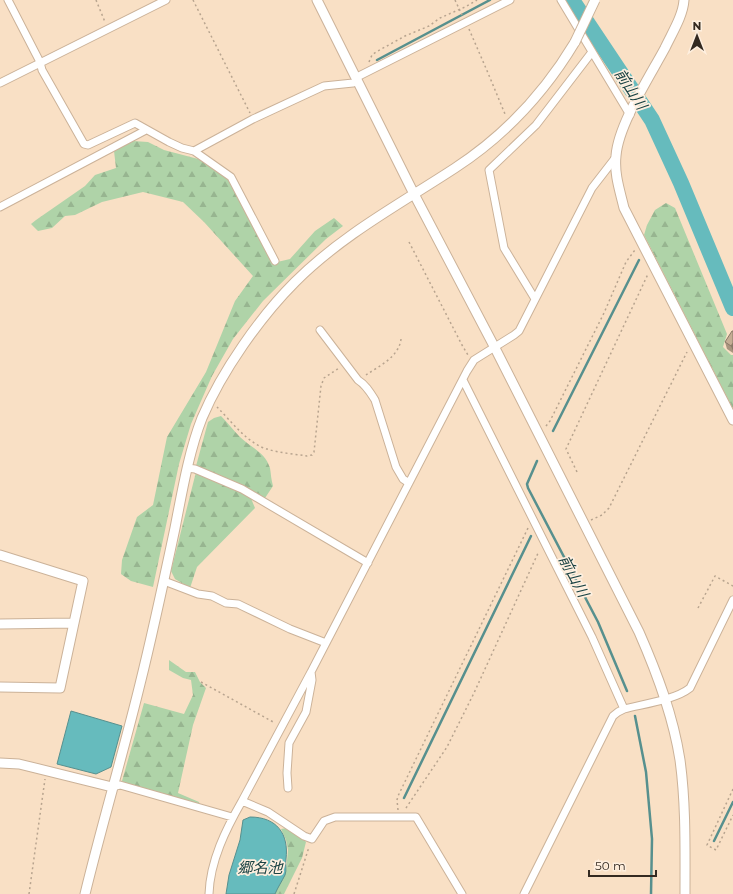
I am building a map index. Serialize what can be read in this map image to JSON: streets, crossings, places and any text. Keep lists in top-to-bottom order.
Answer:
{
  "water": ["前山川", "郷名池"],
  "scale_bar": "50 m",
  "north": "top"
}
